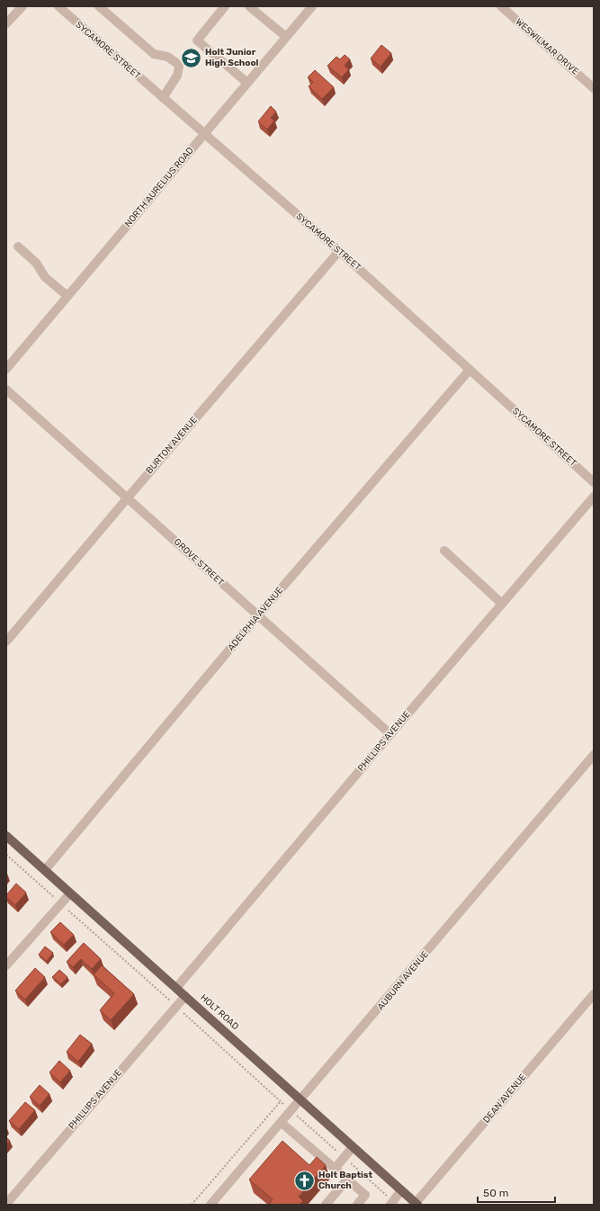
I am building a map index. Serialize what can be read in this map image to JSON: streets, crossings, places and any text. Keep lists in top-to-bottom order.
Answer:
{
  "streets": {
    "main road": ["HOLT ROAD"],
    "street": [
      "WESWILMAR DRIVE",
      "SYCAMORE STREET",
      "NORTH AURELIUS ROAD",
      "BURTON AVENUE",
      "GROVE STREET",
      "ADELPHIA AVENUE",
      "PHILLIPS AVENUE",
      "AUBURN AVENUE",
      "DEAN AVENUE"
    ]
  },
  "crossings": [
    ["SYCAMORE STREET", "NORTH AURELIUS ROAD"],
    ["SYCAMORE STREET", "BURTON AVENUE"],
    ["SYCAMORE STREET", "ADELPHIA AVENUE"],
    ["BURTON AVENUE", "GROVE STREET"],
    ["GROVE STREET", "ADELPHIA AVENUE"],
    ["GROVE STREET", "PHILLIPS AVENUE"],
    ["ADELPHIA AVENUE", "HOLT ROAD"],
    ["PHILLIPS AVENUE", "HOLT ROAD"],
    ["AUBURN AVENUE", "HOLT ROAD"],
    ["HOLT ROAD", "DEAN AVENUE"]
  ],
  "places": {
    "school or university": ["Holt Junior High School"],
    "church": ["Holt Baptist Church"]
  },
  "scale_bar": "50 m"
}
